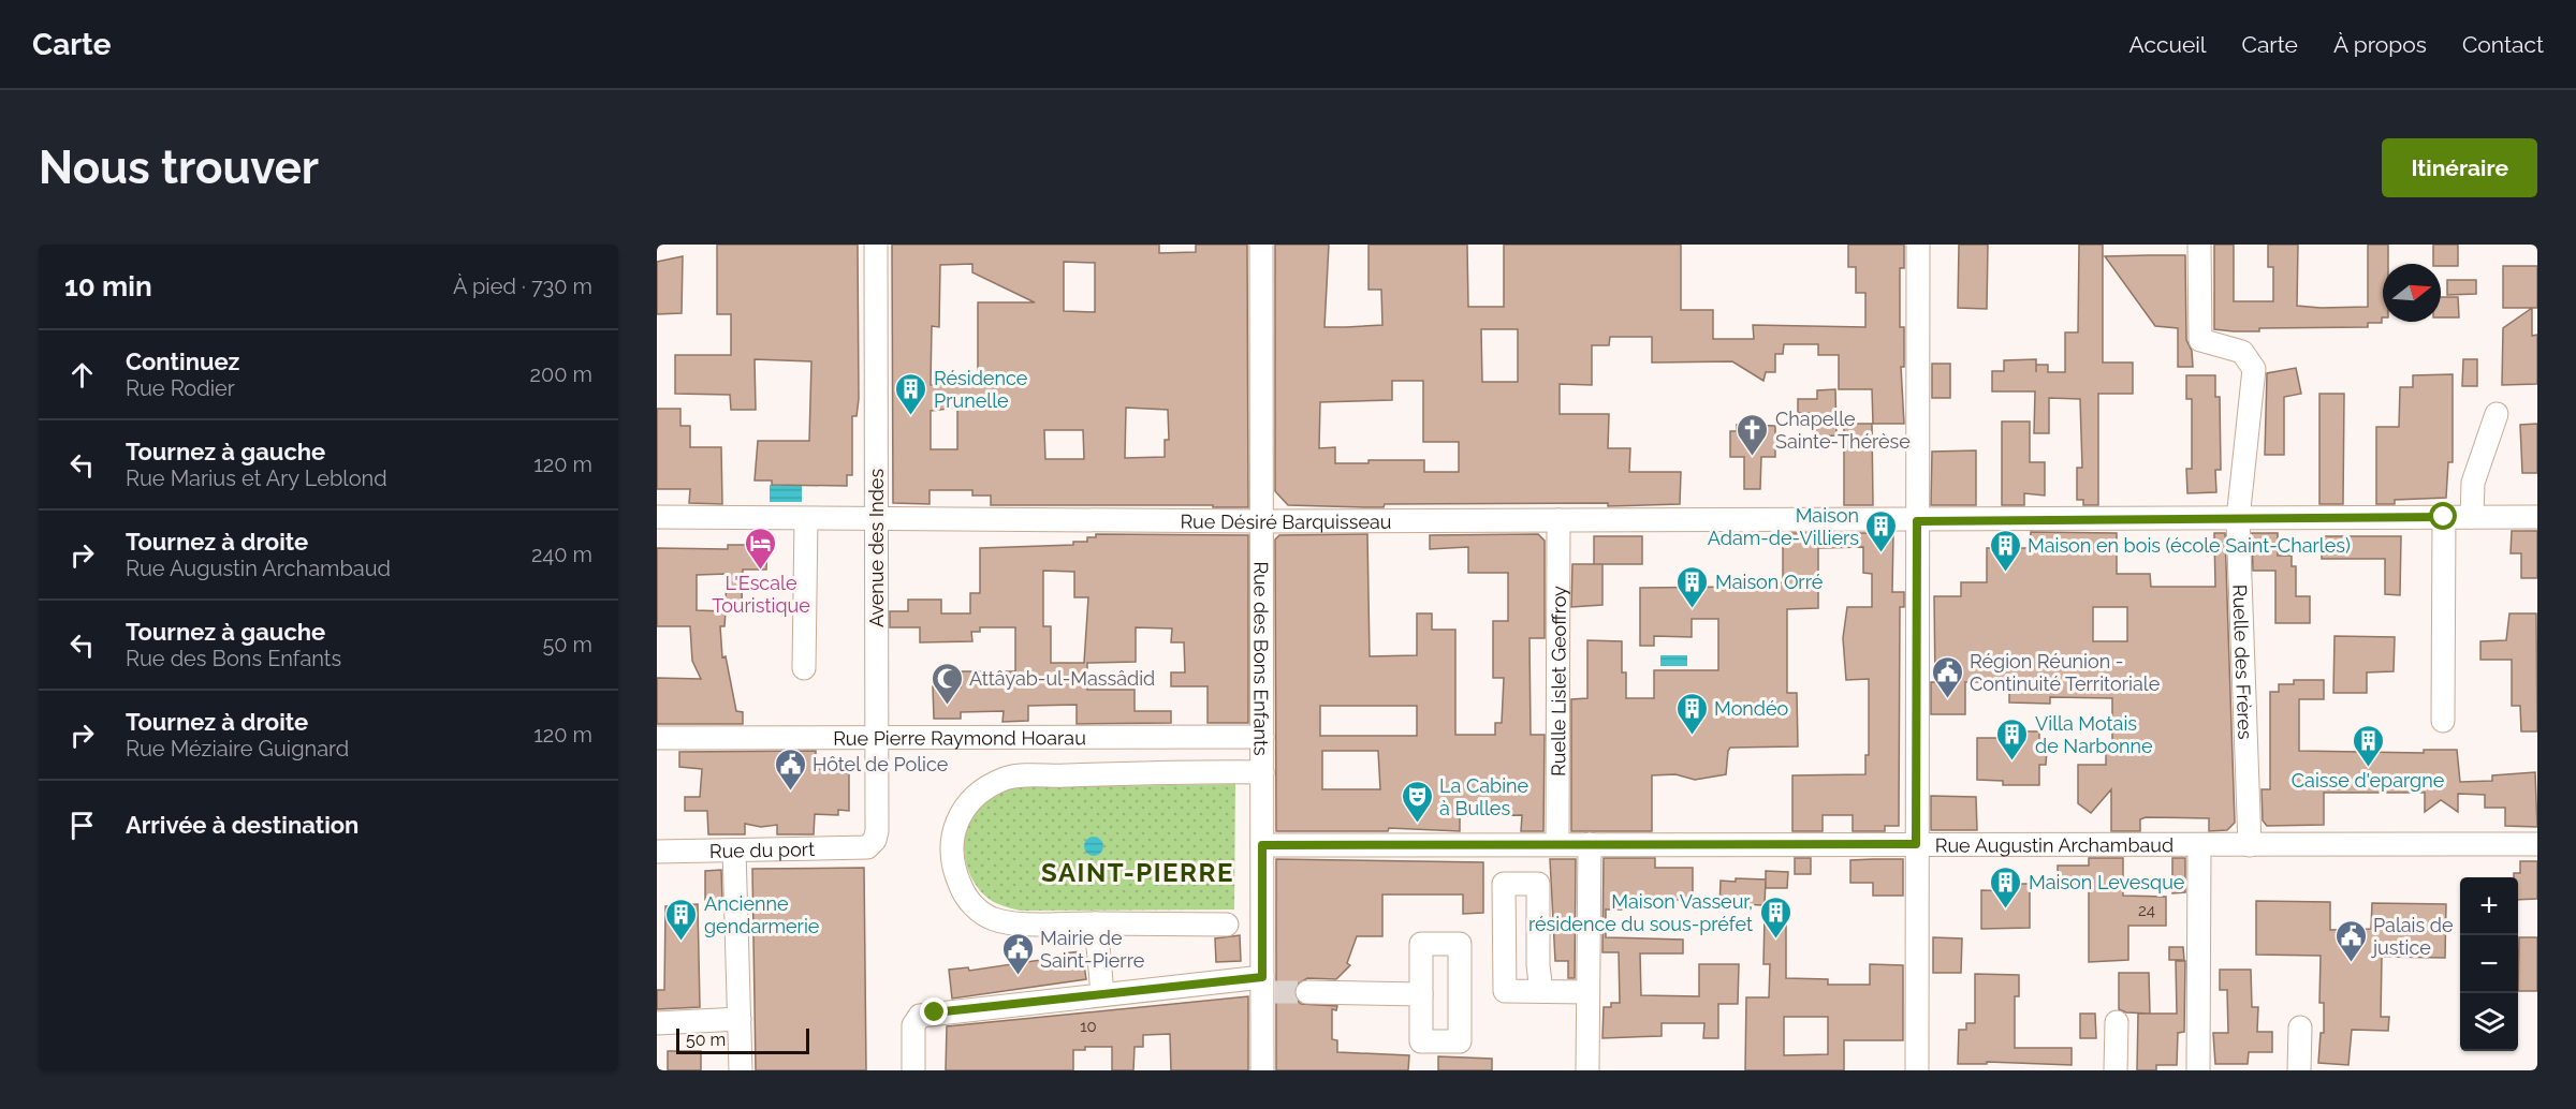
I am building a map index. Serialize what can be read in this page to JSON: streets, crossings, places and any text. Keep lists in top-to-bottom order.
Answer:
{
  "streets": {
    "street": [
      "Rue Désiré Barquisseau",
      "Avenue des Indes",
      "Rue des Bons Enfants",
      "Ruelle des Frères",
      "Ruelle Lislet Geoffroy",
      "Rue Pierre Raymond Hoarau",
      "Rue Augustin Archambaud",
      "Rue du port"
    ]
  },
  "crossings": [
    ["Rue Désiré Barquisseau", "Avenue des Indes"],
    ["Rue Désiré Barquisseau", "Rue des Bons Enfants"],
    ["Rue Désiré Barquisseau", "Ruelle des Frères"],
    ["Rue Désiré Barquisseau", "Ruelle Lislet Geoffroy"],
    ["Avenue des Indes", "Rue Pierre Raymond Hoarau"],
    ["Avenue des Indes", "Rue du port"],
    ["Rue des Bons Enfants", "Rue Pierre Raymond Hoarau"],
    ["Rue des Bons Enfants", "Rue Augustin Archambaud"],
    ["Ruelle des Frères", "Rue Augustin Archambaud"],
    ["Ruelle Lislet Geoffroy", "Rue Augustin Archambaud"]
  ],
  "districts": ["SAINT-PIERRE"],
  "places": {
    "building": [
      "Résidence Prunelle",
      "Maison Adam-de-Villiers",
      "Maison en bois (école Saint-Charles)",
      "Maison Orré",
      "Mondéo",
      "Villa Motais de Narbonne",
      "Caisse d'epargne",
      "Maison Levesque",
      "Maison Vasseur, résidence du sous-préfet",
      "Ancienne gendarmerie"
    ],
    "church": ["Chapelle Sainte-Thérèse"],
    "hotel": ["L'Escale Touristique"],
    "public building": [
      "Région Réunion - Continuité Territoriale",
      "Hôtel de Police",
      "Palais de justice",
      "Mairie de Saint-Pierre"
    ],
    "mosque": ["Attâyab-ul-Massâdid"],
    "theatre": ["La Cabine à Bulles"]
  },
  "house_numbers": ["24", "10"],
  "scale_bar": "50 m",
  "north": "right",
  "page": {
    "header": "Carte",
    "nav": [
      "Accueil",
      "Carte",
      "À propos",
      "Contact"
    ],
    "buttons": "Itinéraire",
    "title": "Nous trouver",
    "heading": ["10 min", "À pied · 730 m"],
    "list": [
      ["Continuez", "Rue Rodier", "200 m"],
      ["Tournez à gauche", "Rue Marius et Ary Leblond", "120 m"],
      ["Tournez à droite", "Rue Augustin Archambaud", "240 m"],
      ["Tournez à gauche", "Rue des Bons Enfants", "50 m"],
      ["Tournez à droite", "Rue Méziaire Guignard", "120 m"],
      "Arrivée à destination"
    ],
    "map_buttons": ["+", "−"],
    "scale": "50 m"
  }
}
